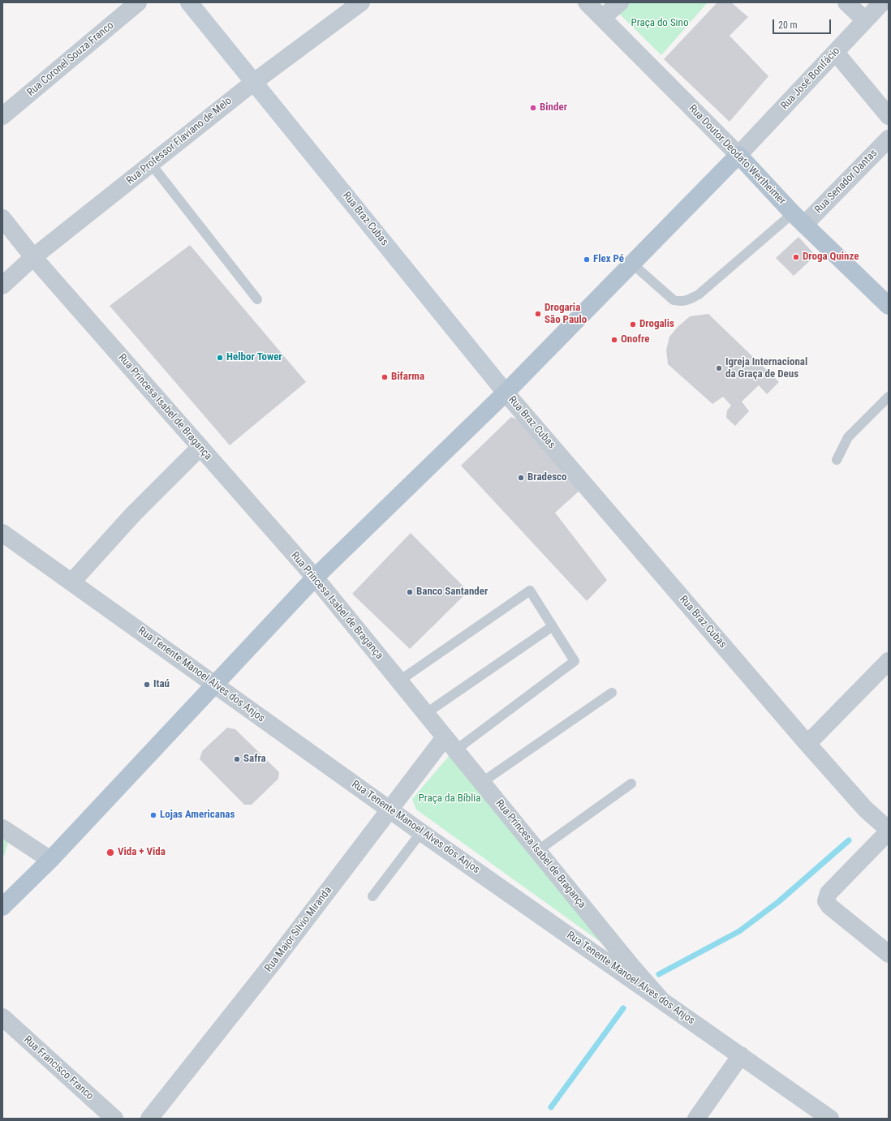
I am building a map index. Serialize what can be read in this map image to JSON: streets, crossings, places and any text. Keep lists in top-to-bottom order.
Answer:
{
  "streets": {
    "main road": ["Rua Doutor Deodato Wertheimer", "Rua Braz Cubas"],
    "street": [
      "Rua Coronel Souza Franco",
      "Rua José Bonifácio",
      "Rua Professor Flaviano de Melo",
      "Rua Senador Dantas",
      "Rua Princesa Isabel de Bragança",
      "Rua Tenente Manoel Alves dos Anjos",
      "Rua Major Sílvio Miranda",
      "Rua Francisco Franco"
    ]
  },
  "crossings": [
    ["Rua José Bonifácio", "Rua Doutor Deodato Wertheimer"],
    ["Rua Professor Flaviano de Melo", "Rua Braz Cubas"],
    ["Rua Professor Flaviano de Melo", "Rua Princesa Isabel de Bragança"],
    ["Rua Doutor Deodato Wertheimer", "Rua Senador Dantas"],
    ["Rua Princesa Isabel de Bragança", "Rua Tenente Manoel Alves dos Anjos"],
    ["Rua Princesa Isabel de Bragança", "Rua Major Sílvio Miranda"],
    ["Rua Tenente Manoel Alves dos Anjos", "Rua Major Sílvio Miranda"]
  ],
  "parks": ["Praça do Sino", "Praça da Bíblia"],
  "places": [
    "Binder",
    "Droga Quinze",
    "Flex Pé",
    "Drogaria São Paulo",
    "Drogalis",
    "Onofre",
    "Helbor Tower",
    "Igreja Internacional da Graça de Deus",
    "Bifarma",
    "Bradesco",
    "Banco Santander",
    "Itaú",
    "Safra",
    "Lojas Americanas",
    "Vida + Vida"
  ],
  "scale_bar": "20 m"
}
